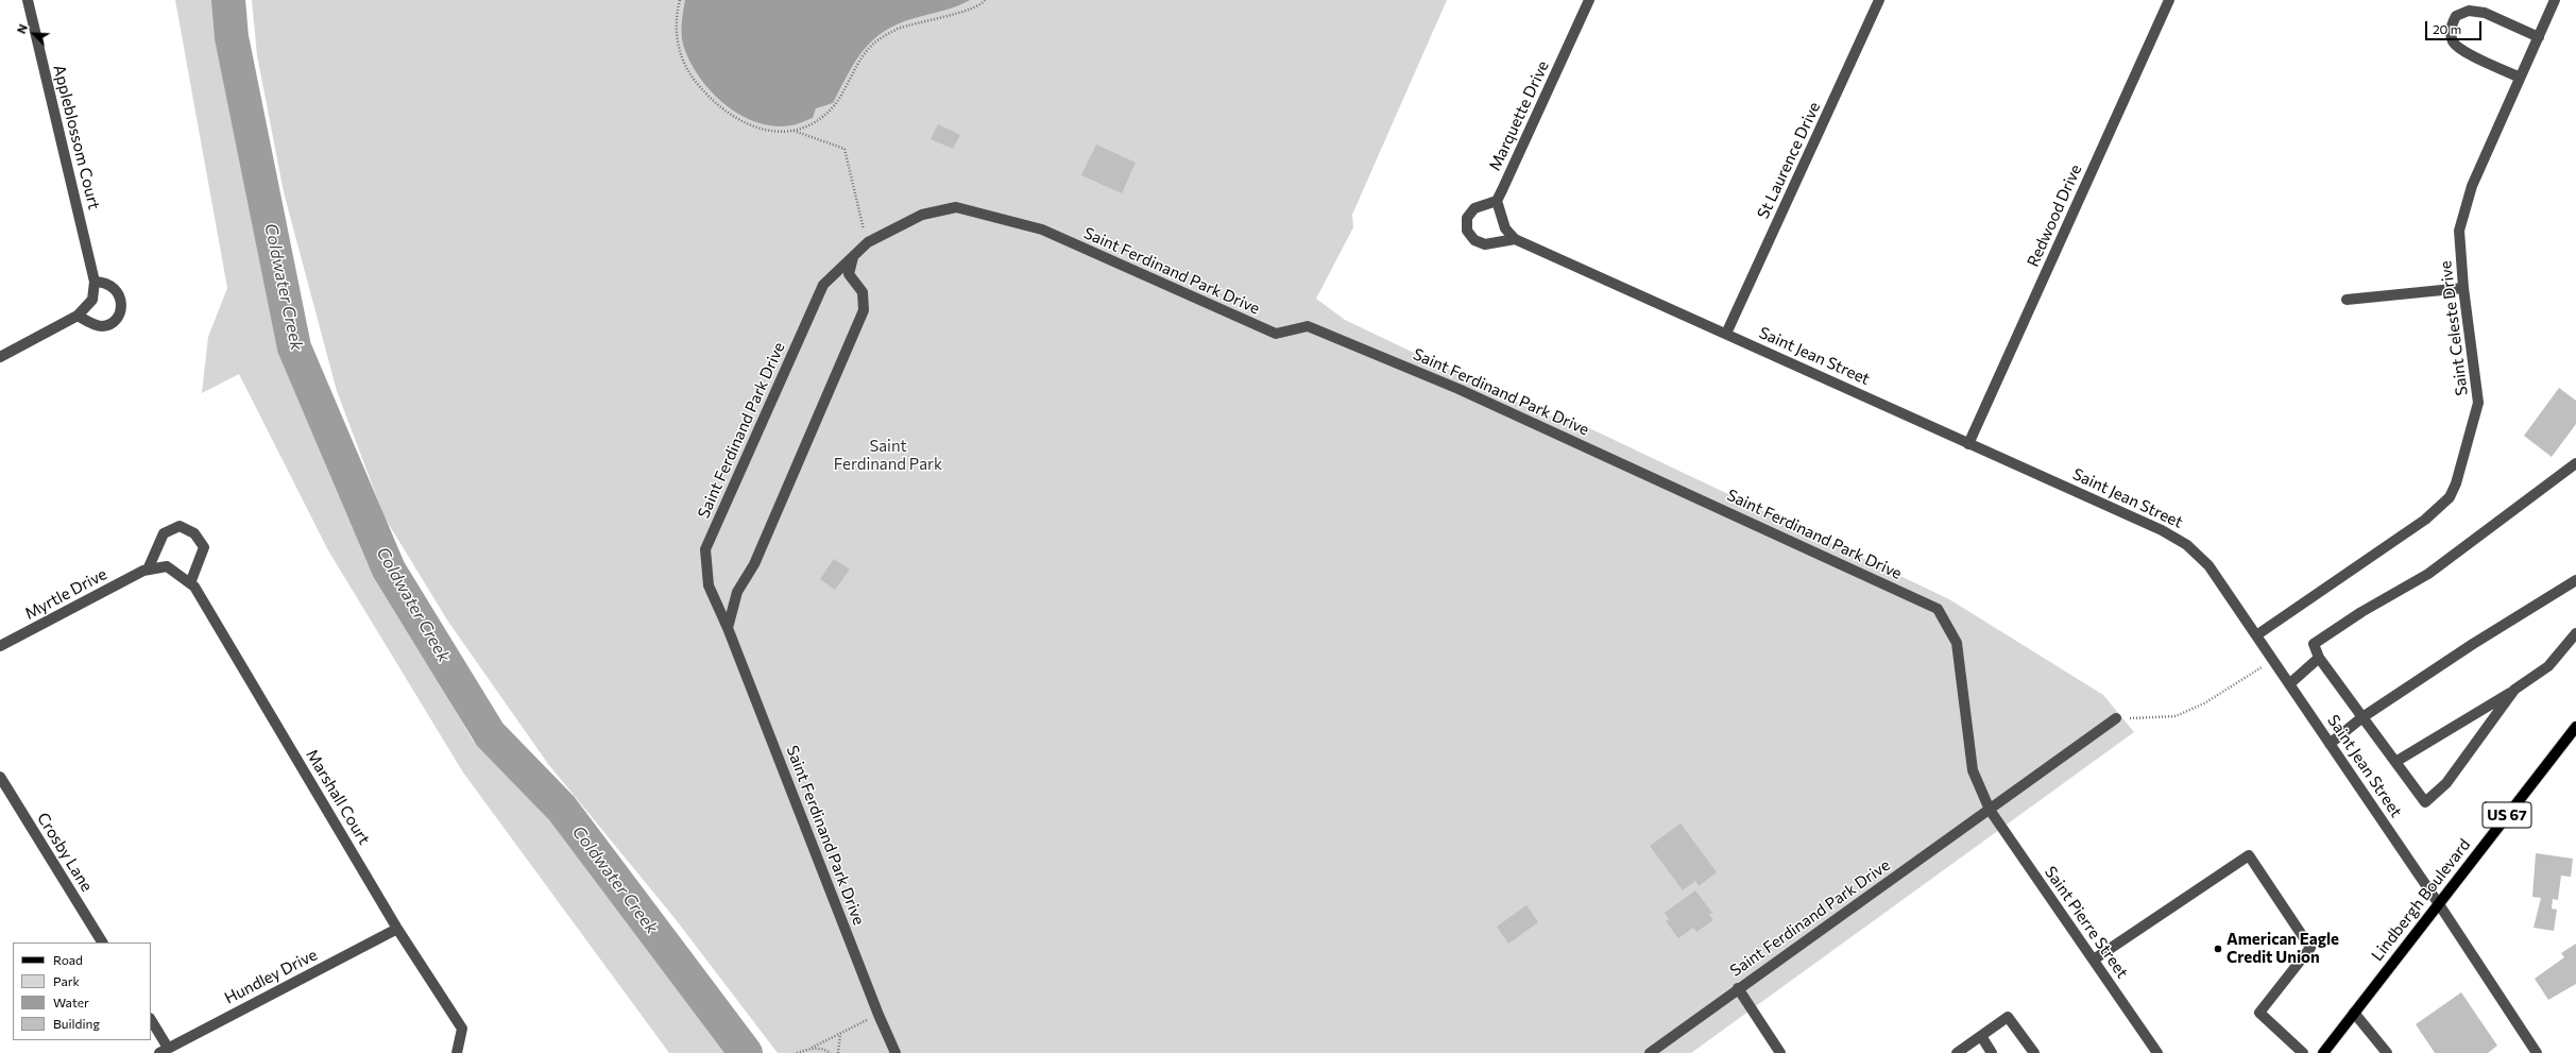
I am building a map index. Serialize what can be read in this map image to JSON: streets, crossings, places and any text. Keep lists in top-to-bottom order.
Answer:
{
  "streets": {
    "main road": ["US 67", "Lindbergh Boulevard"],
    "street": [
      "Marquette Drive",
      "Appleblossom Court",
      "St Laurence Drive",
      "Redwood Drive",
      "Saint Ferdinand Park Drive",
      "Saint Celeste Drive",
      "Saint Jean Street",
      "Myrtle Drive",
      "Marshall Court",
      "Crosby Lane",
      "Saint Pierre Street",
      "Hundley Drive"
    ]
  },
  "crossings": [
    ["St Laurence Drive", "Saint Jean Street"],
    ["Redwood Drive", "Saint Jean Street"],
    ["Saint Ferdinand Park Drive", "Saint Pierre Street"],
    ["Saint Celeste Drive", "Saint Jean Street"],
    ["Saint Jean Street", "Lindbergh Boulevard"],
    ["Myrtle Drive", "Marshall Court"],
    ["Marshall Court", "Hundley Drive"]
  ],
  "water": ["Coldwater Creek"],
  "parks": ["Saint Ferdinand Park"],
  "places": ["American Eagle Credit Union"],
  "legend": [
    "Road",
    "Park",
    "Water",
    "Building"
  ],
  "scale_bar": "20 m",
  "north": "top left"
}
